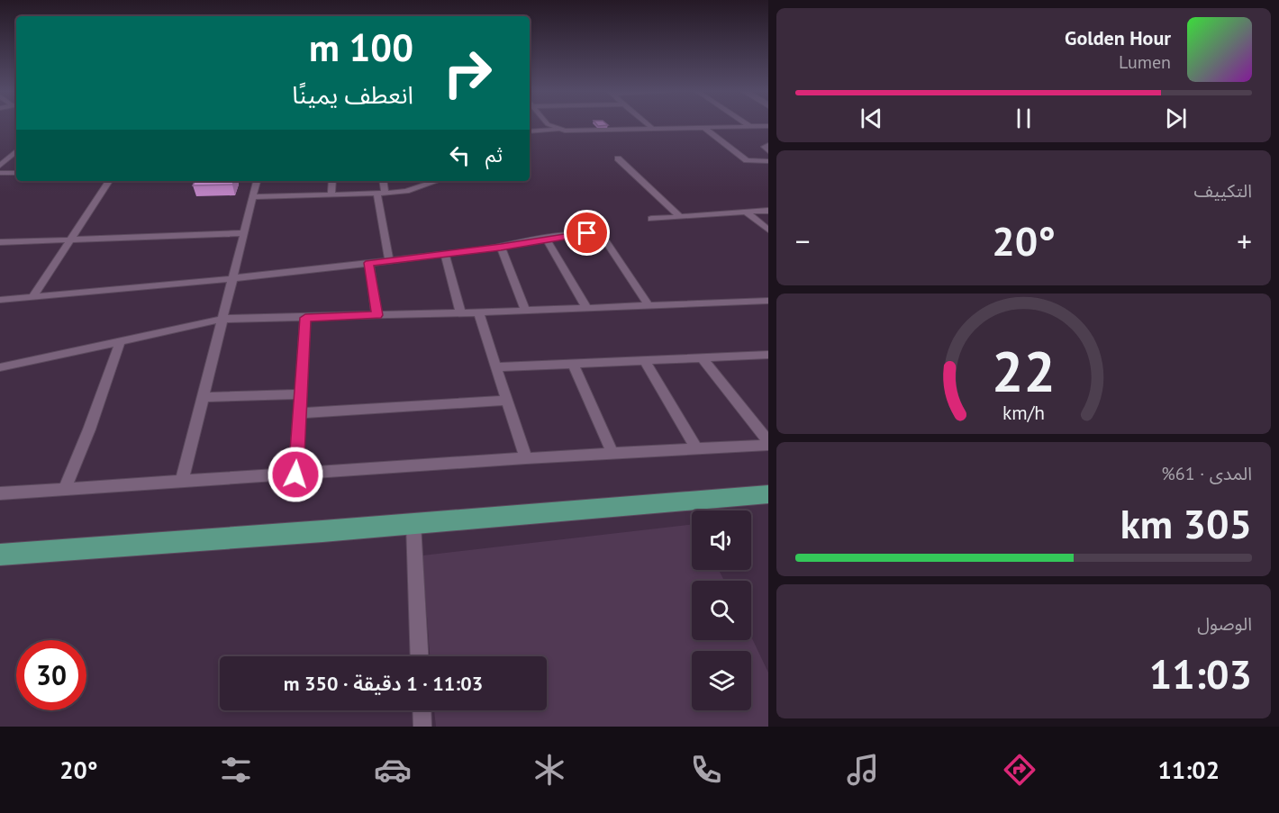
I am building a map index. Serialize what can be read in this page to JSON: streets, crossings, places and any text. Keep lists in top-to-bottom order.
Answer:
{
  "page": {
    "turn": ["100 m", "انعطف يمينًا"],
    "song": ["Golden Hour", "Lumen"],
    "then": "ثم",
    "tile": [
      "التكييف",
      ["المدى · 61%", "305 km"],
      ["الوصول", "11:03"]
    ],
    "heat": ["−", "20°", "+"],
    "limit": "30",
    "trip": "11:03 · 1 دقيقة · 350 m",
    "tabs": ["11:02", "20°"],
    "gauge": ["22", "km/h"]
  }
}
